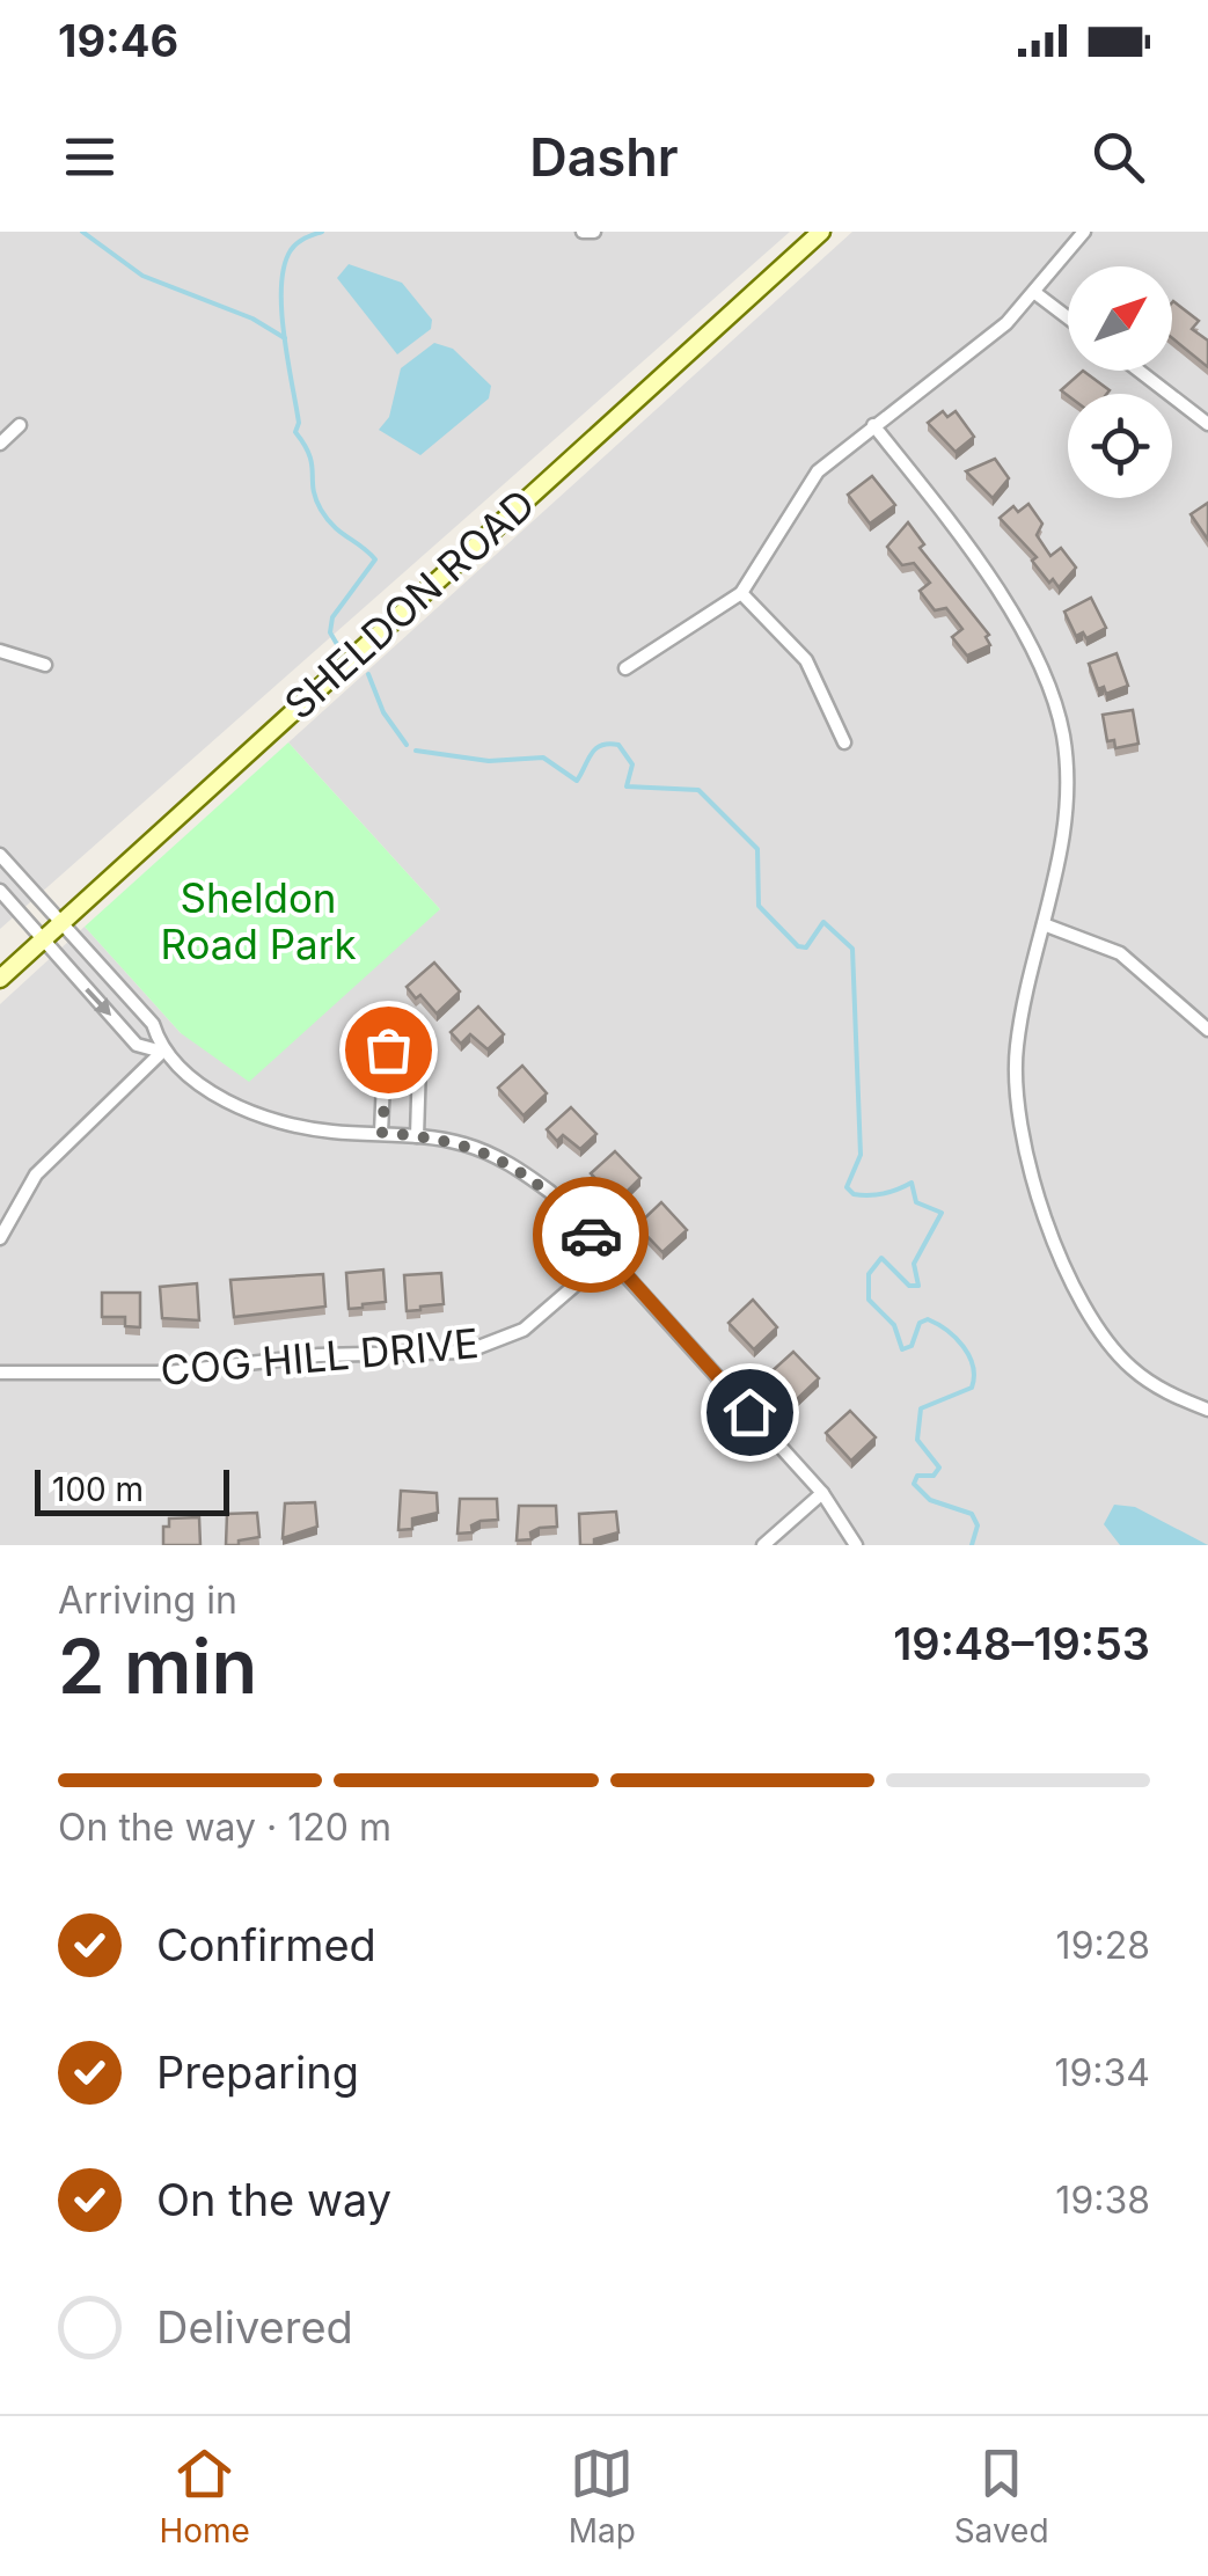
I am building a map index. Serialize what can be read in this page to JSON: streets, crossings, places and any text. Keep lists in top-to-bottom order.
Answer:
{
  "streets": {
    "main road": ["SHELDON ROAD"],
    "street": ["COG HILL DRIVE"]
  },
  "parks": ["Sheldon Road Park"],
  "scale_bar": "100 m",
  "north": "top right",
  "page": {
    "status": "19:46",
    "header": "Dashr",
    "scale": "100 m",
    "heading": ["2 min", "Arriving in", "19:48–19:53"],
    "bar": "On the way · 120 m",
    "list": [
      ["Confirmed", "19:28"],
      ["Preparing", "19:34"],
      ["On the way", "19:38"],
      "Delivered"
    ],
    "tabs": ["Home", "Map", "Saved"]
  }
}
